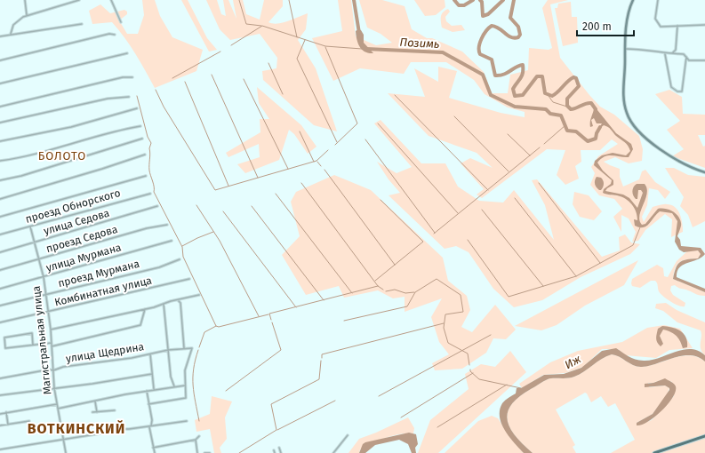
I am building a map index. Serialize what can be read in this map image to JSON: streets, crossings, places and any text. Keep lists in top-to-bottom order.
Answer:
{
  "streets": {
    "street": [
      "проезд Обнорского",
      "улица Седова",
      "проезд Седова",
      "улица Мурмана",
      "проезд Мурмана",
      "Комбинатная улица",
      "Магистральная улица",
      "улица Щедрина"
    ]
  },
  "crossings": [
    ["проезд Обнорского", "Магистральная улица"],
    ["улица Седова", "Магистральная улица"],
    ["проезд Седова", "Магистральная улица"],
    ["улица Мурмана", "Магистральная улица"],
    ["проезд Мурмана", "Магистральная улица"],
    ["Комбинатная улица", "Магистральная улица"],
    ["Магистральная улица", "улица Щедрина"]
  ],
  "districts": ["БОЛОТО", "ВОТКИНСКИЙ"],
  "water": ["Позимь", "Иж"],
  "scale_bar": "200 m"
}
